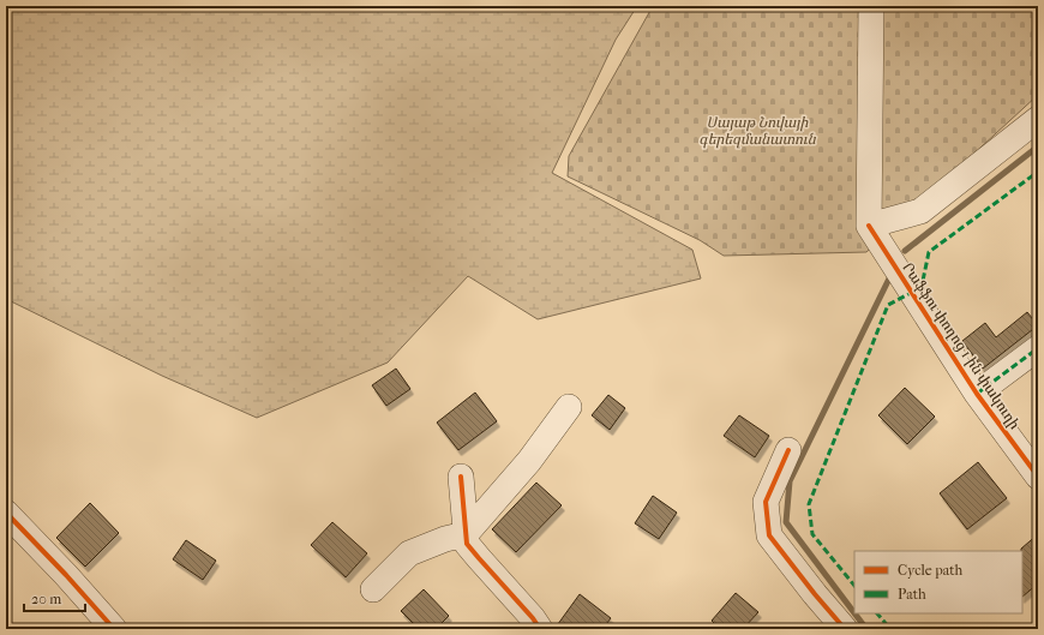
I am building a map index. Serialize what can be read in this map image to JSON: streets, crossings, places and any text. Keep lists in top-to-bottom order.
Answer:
{
  "streets": {
    "street": ["Րաֆֆու փողոց 1-ին փակուղի"]
  },
  "parks": ["Սայաթ Նովայի գերեզմանատուն"],
  "legend": ["Cycle path", "Path"],
  "scale_bar": "20 m"
}
